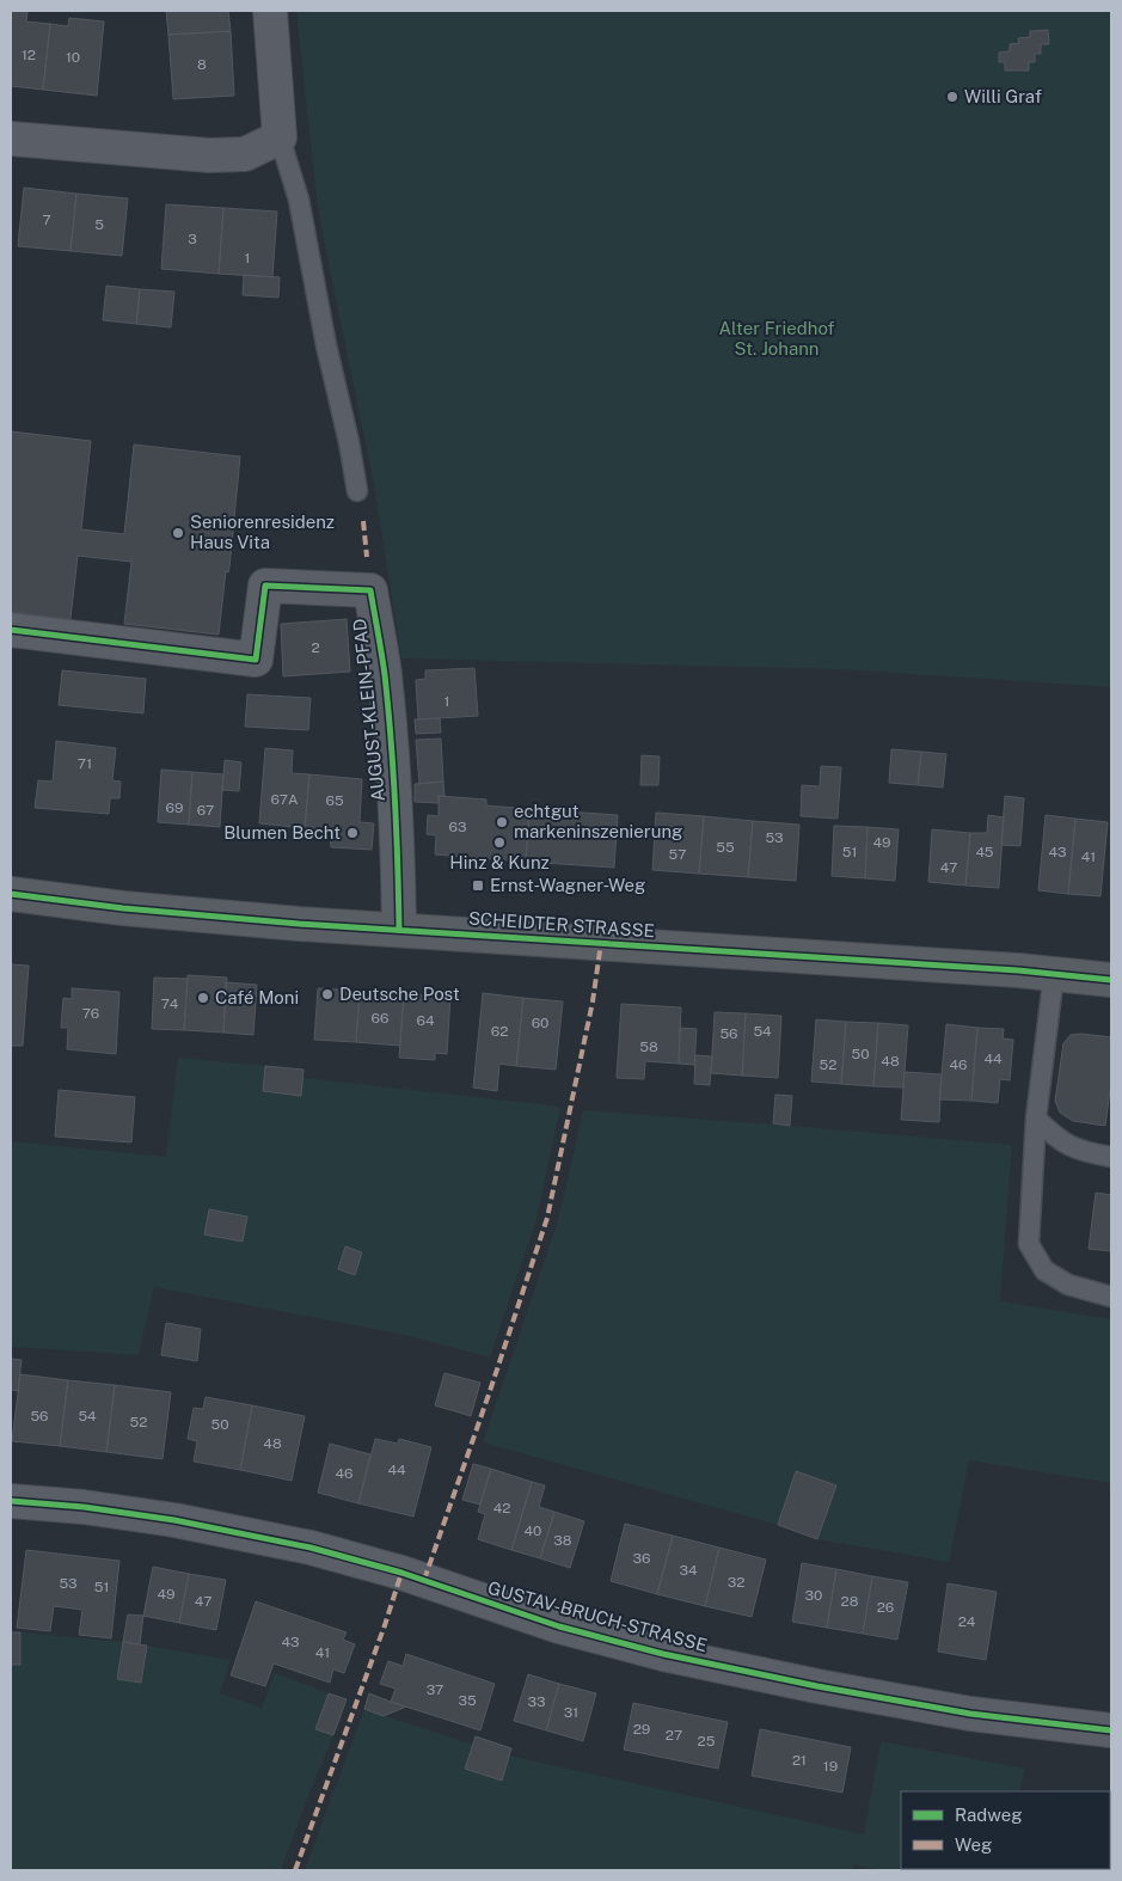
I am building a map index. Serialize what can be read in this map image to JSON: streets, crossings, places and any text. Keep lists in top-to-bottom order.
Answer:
{
  "streets": {
    "main road": ["SCHEIDTER STRASSE"],
    "street": ["AUGUST-KLEIN-PFAD", "GUSTAV-BRUCH-STRASSE"]
  },
  "crossings": [
    ["AUGUST-KLEIN-PFAD", "SCHEIDTER STRASSE"]
  ],
  "parks": ["Alter Friedhof St. Johann"],
  "places": {
    "other": [
      "Willi Graf",
      "Seniorenresidenz Haus Vita",
      "echtgut markeninszenierung",
      "Blumen Becht",
      "Hinz & Kunz",
      "Deutsche Post",
      "Café Moni"
    ],
    "transit": ["Ernst-Wagner-Weg"]
  },
  "house_numbers": [
    "12",
    "10",
    "8",
    "7",
    "5",
    "3",
    "1",
    "2",
    "1",
    "71",
    "67A",
    "65",
    "69",
    "67",
    "63",
    "53",
    "49",
    "55",
    "51",
    "45",
    "43",
    "57",
    "41",
    "47",
    "74",
    "76",
    "66",
    "64",
    "60",
    "62",
    "54",
    "56",
    "58",
    "50",
    "44",
    "48",
    "52",
    "46",
    "56",
    "54",
    "52",
    "50",
    "48",
    "44",
    "46",
    "42",
    "40",
    "38",
    "36",
    "34",
    "32",
    "53",
    "51",
    "49",
    "30",
    "47",
    "28",
    "26",
    "24",
    "43",
    "41",
    "37",
    "35",
    "33",
    "31",
    "29",
    "27",
    "25",
    "21",
    "19"
  ],
  "legend": ["Radweg", "Weg"]
}
